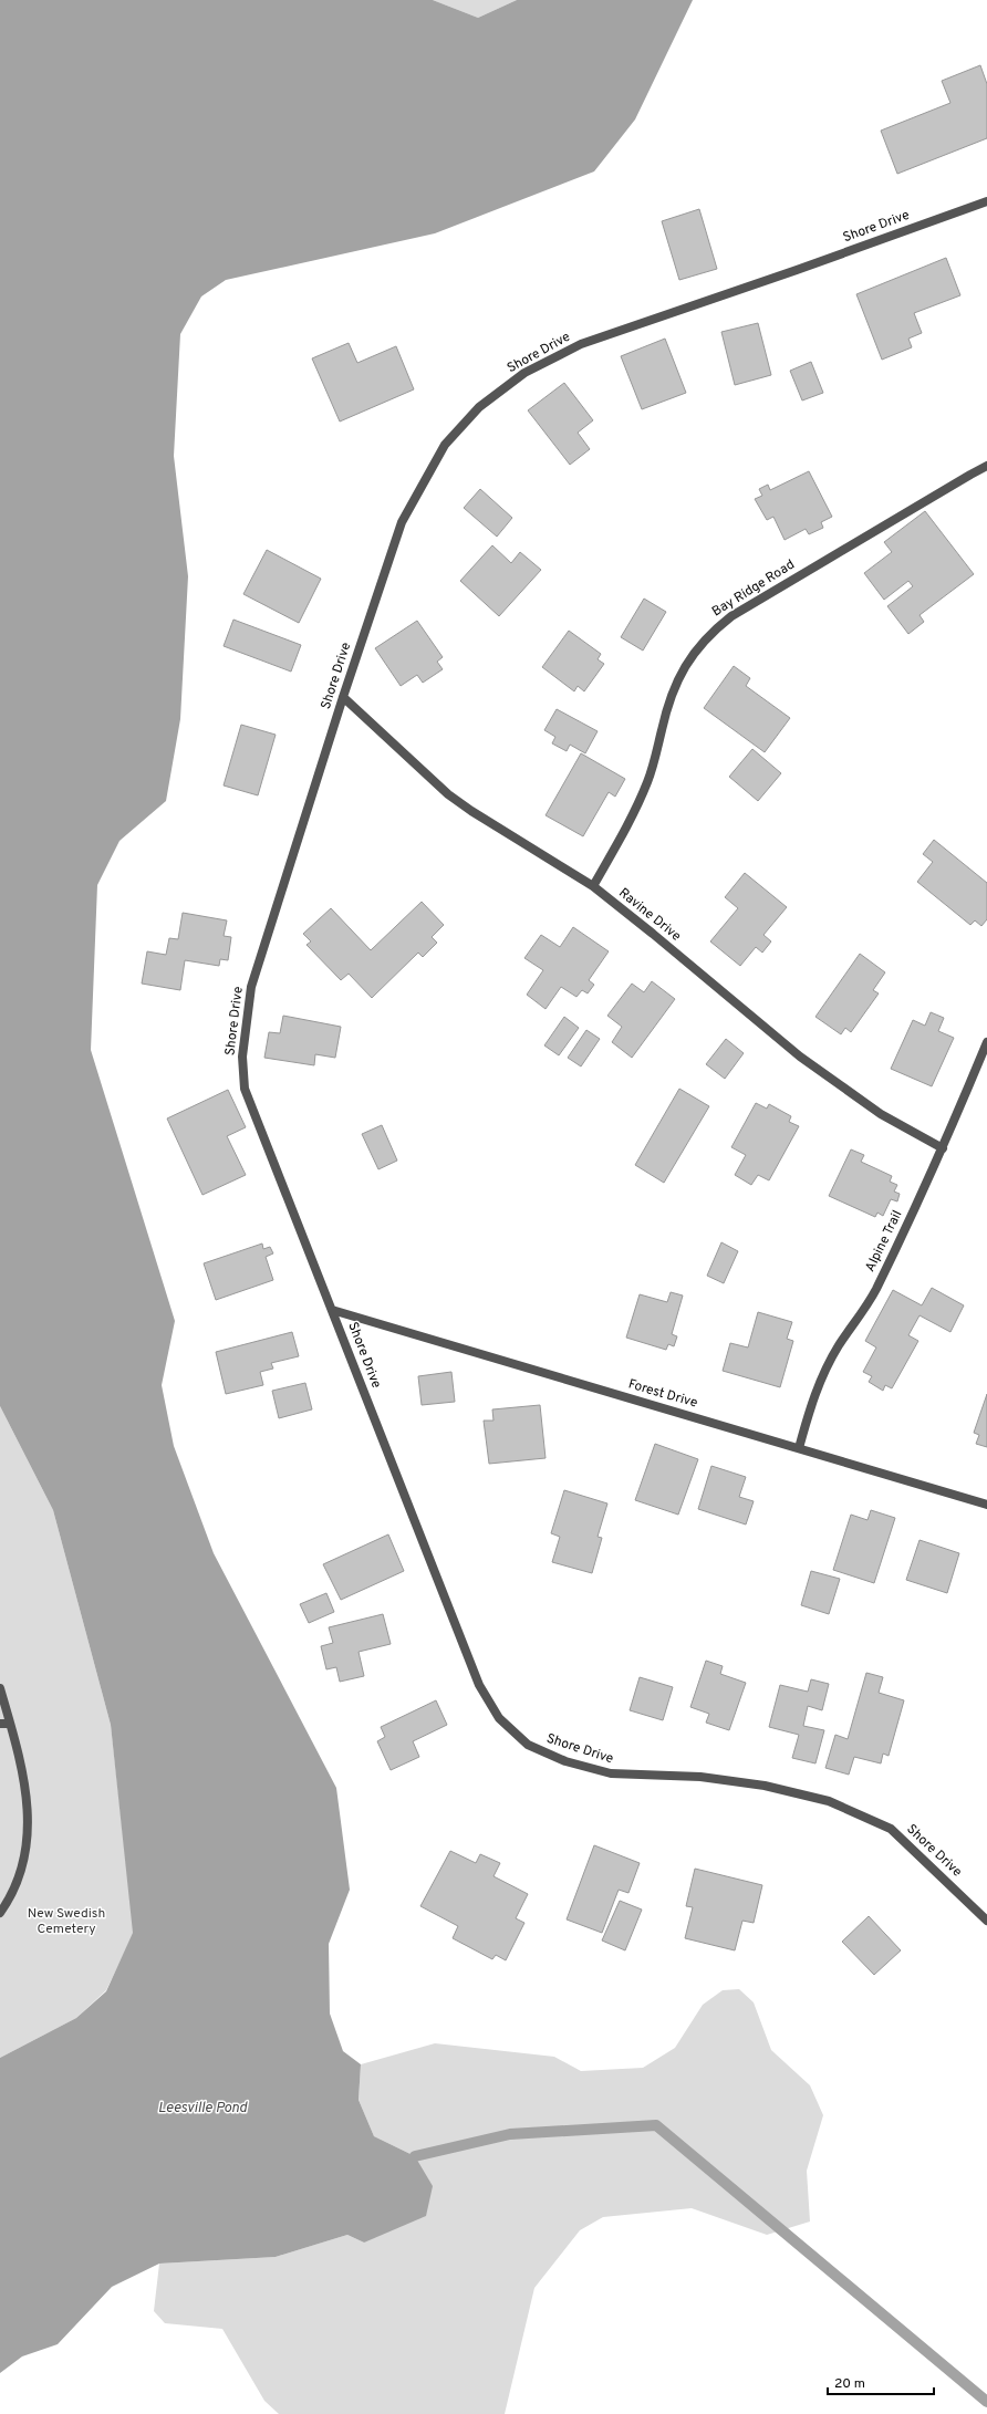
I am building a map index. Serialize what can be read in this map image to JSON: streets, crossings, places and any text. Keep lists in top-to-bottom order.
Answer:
{
  "streets": {
    "street": [
      "Shore Drive",
      "Bay Ridge Road",
      "Ravine Drive",
      "Alpine Trail",
      "Forest Drive"
    ]
  },
  "crossings": [
    ["Shore Drive", "Ravine Drive"],
    ["Shore Drive", "Forest Drive"],
    ["Bay Ridge Road", "Ravine Drive"],
    ["Ravine Drive", "Alpine Trail"],
    ["Alpine Trail", "Forest Drive"]
  ],
  "water": ["Leesville Pond"],
  "parks": ["New Swedish Cemetery"],
  "scale_bar": "20 m"
}
